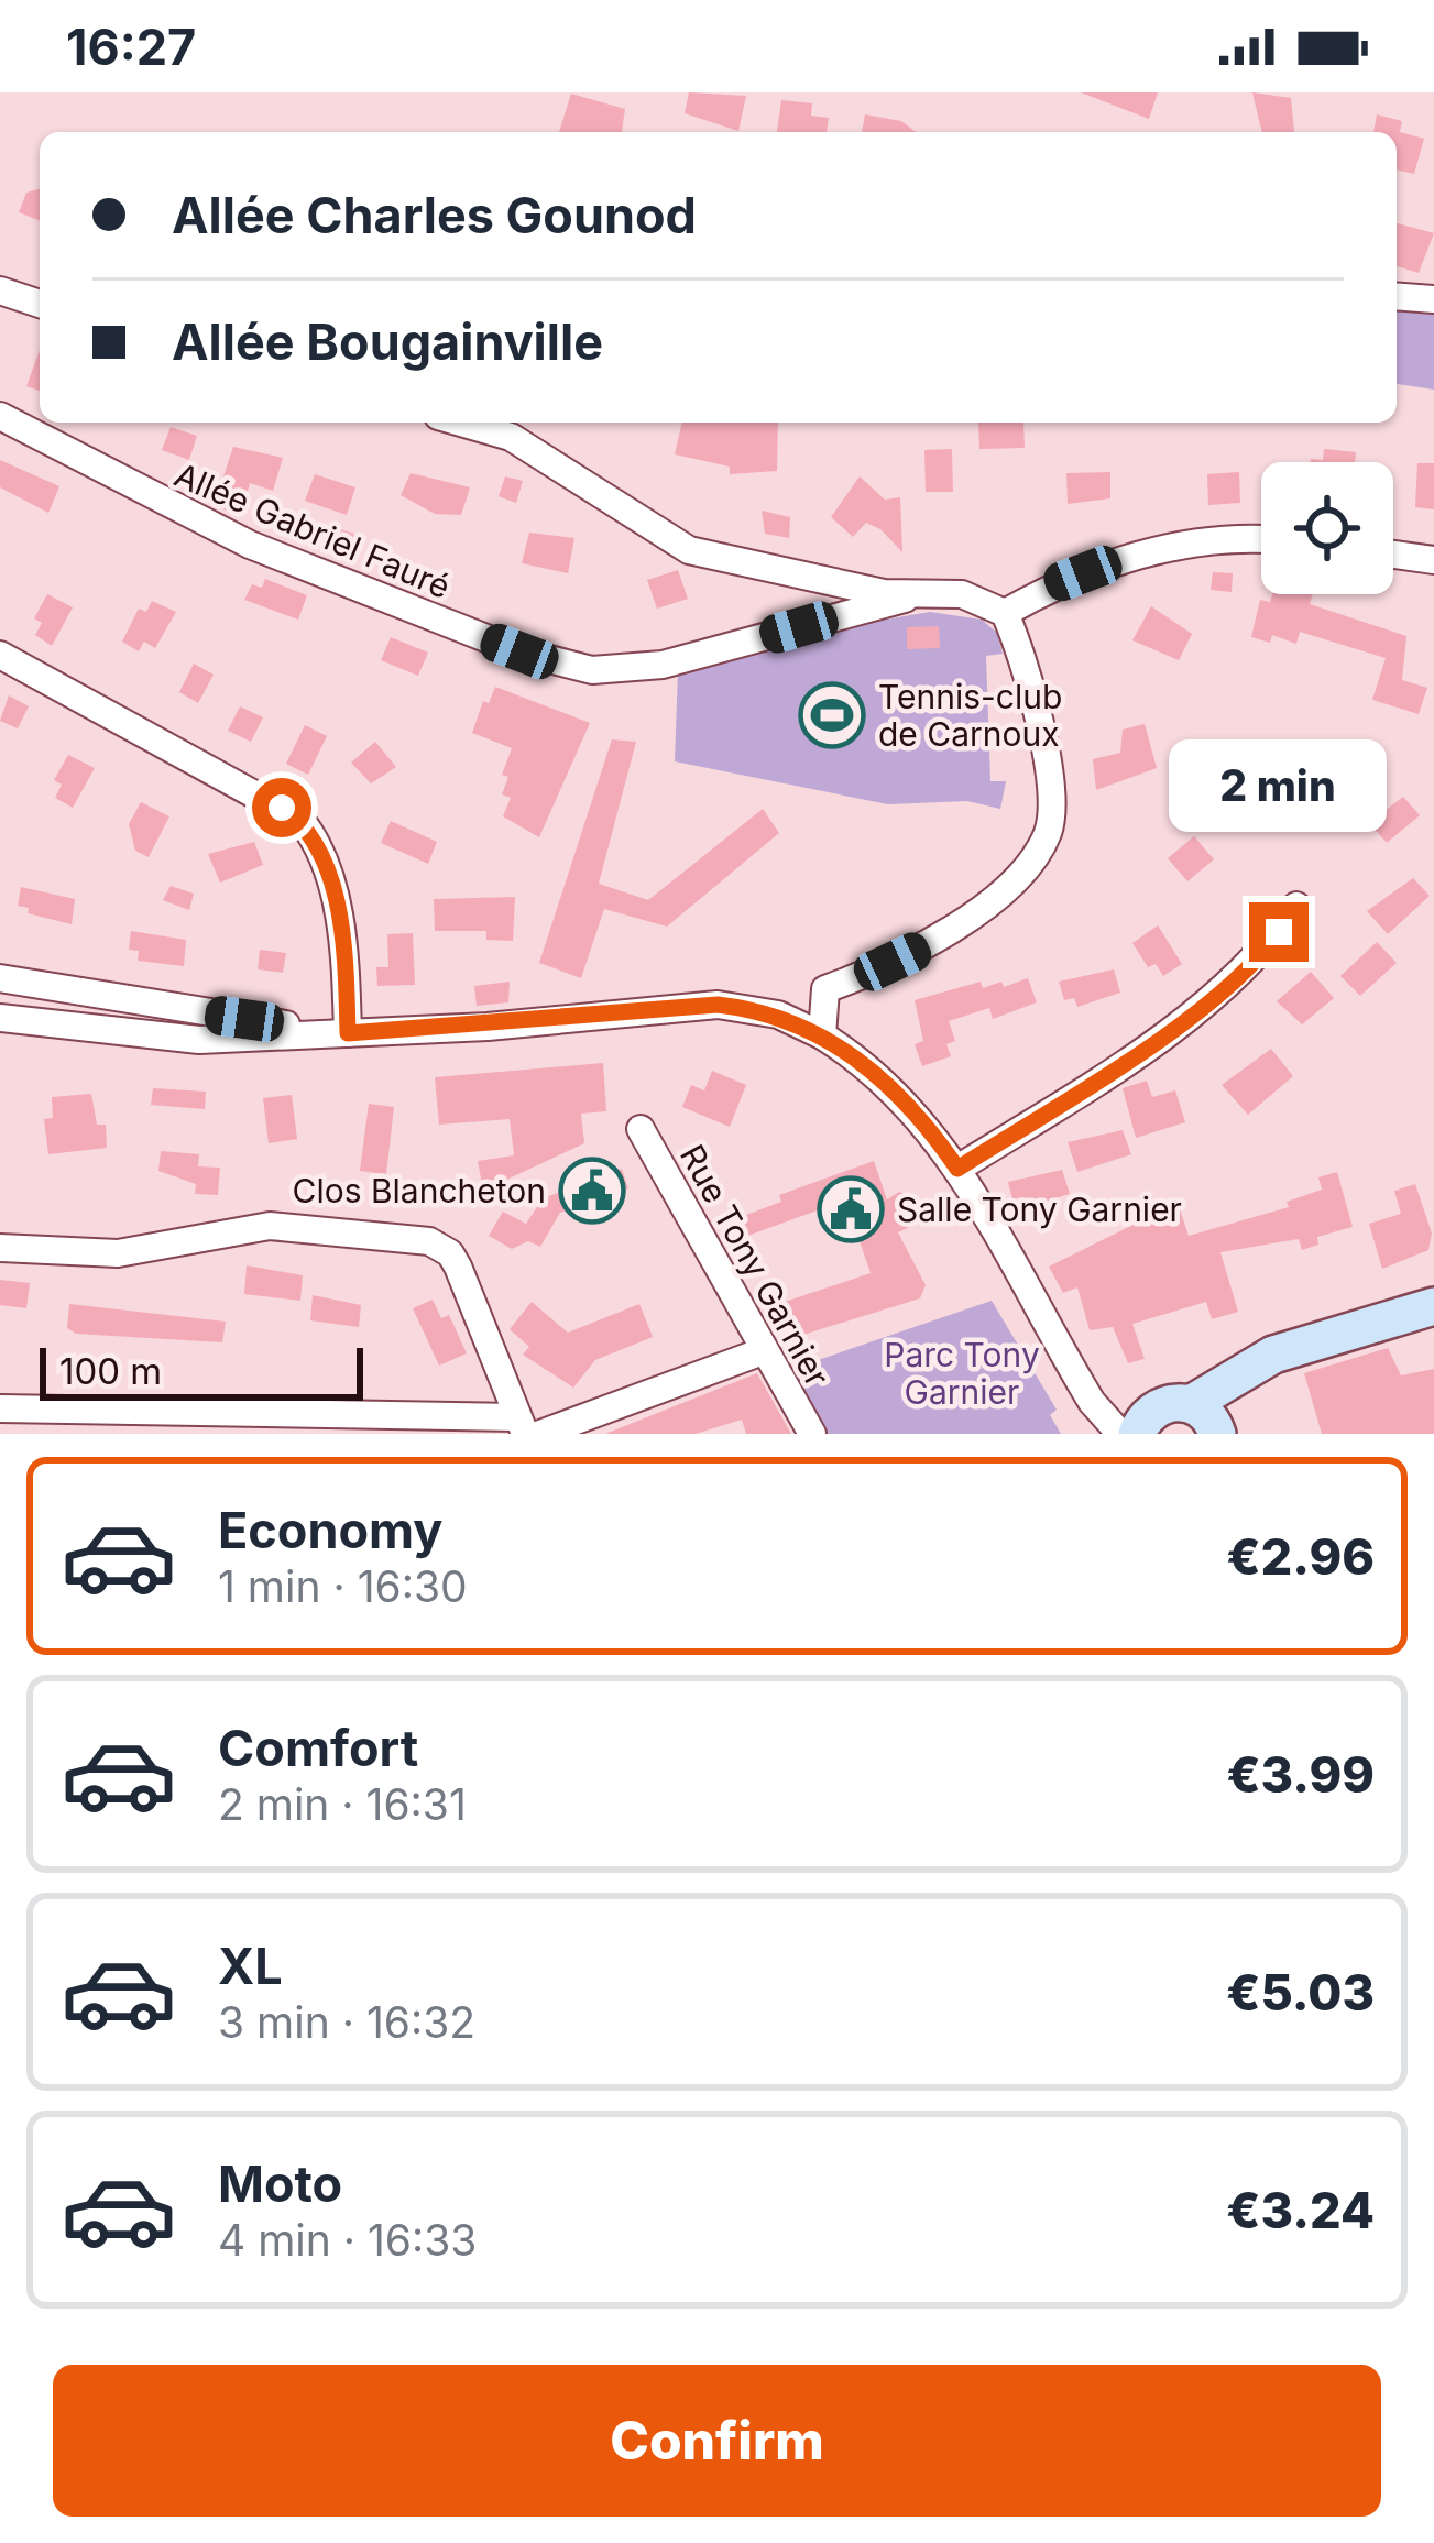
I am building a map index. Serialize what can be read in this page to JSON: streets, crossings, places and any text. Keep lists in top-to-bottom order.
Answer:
{
  "streets": {
    "street": ["Allée Gabriel Fauré", "Rue Tony Garnier"]
  },
  "parks": ["Parc Tony Garnier"],
  "places": {
    "sports": ["Tennis-club de Carnoux"],
    "public building": ["Clos Blancheton", "Salle Tony Garnier"]
  },
  "scale_bar": "100 m",
  "page": {
    "status": "16:27",
    "banner": ["Allée Charles Gounod", "Allée Bougainville"],
    "bubble": "2 min",
    "scale": "100 m",
    "list": [
      {
        "name": "Economy",
        "note": "1 min · 16:30",
        "value": "€2.96"
      },
      {
        "name": "Comfort",
        "note": "2 min · 16:31",
        "value": "€3.99"
      },
      {
        "name": "XL",
        "note": "3 min · 16:32",
        "value": "€5.03"
      },
      {
        "name": "Moto",
        "note": "4 min · 16:33",
        "value": "€3.24"
      }
    ],
    "buttons": "Confirm"
  }
}
